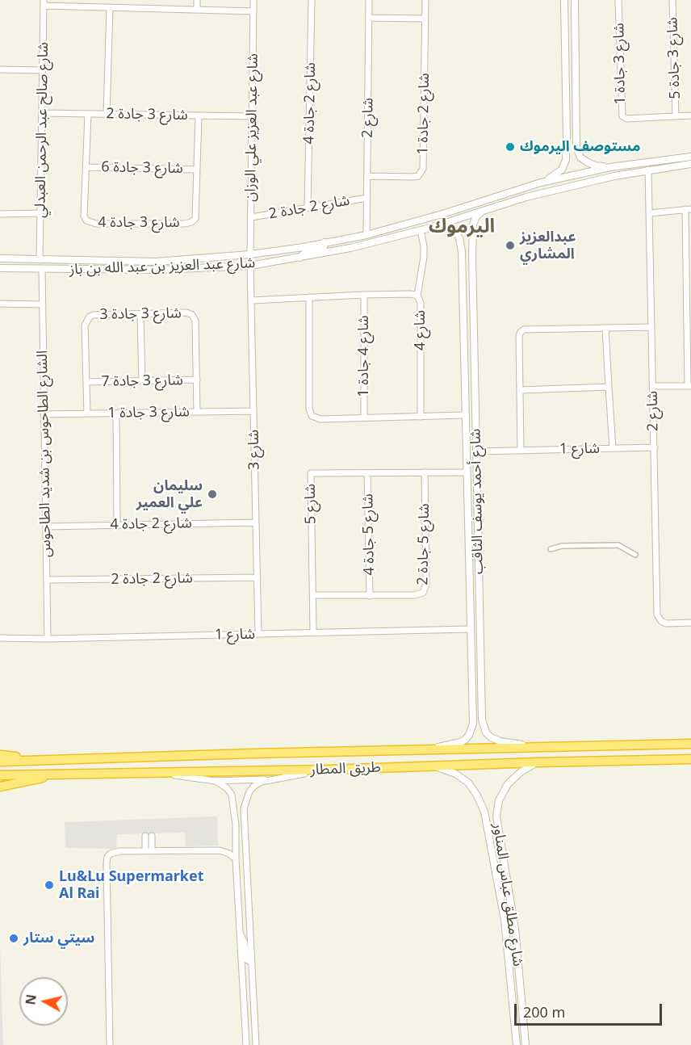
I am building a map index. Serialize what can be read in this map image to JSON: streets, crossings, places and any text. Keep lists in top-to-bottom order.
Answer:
{
  "streets": {
    "highway": ["طريق المطار"],
    "street": [
      "شارع 3 جادة 5",
      "شارع 3 جادة 1",
      "شارع 2 جادة 4",
      "شارع 2 جادة 1",
      "شارع 3 جادة 2",
      "شارع 2",
      "شارع عبد العزيز علي الوزان",
      "شارع صالح عبد الرحمن العبدلي",
      "شارع 3 جادة 6",
      "شارع 2 جادة 2",
      "شارع 3 جادة 4",
      "شارع عبد العزيز بن عبد الله بن باز",
      "شارع 3 جادة 3",
      "شارع 4",
      "شارع 4 جادة 1",
      "شارع 3 جادة 7",
      "شارع 1",
      "شارع 3",
      "الشارع الطاحوس بن شديد الطاحوس",
      "شارع أحمد يوسف الثاقب",
      "شارع 5",
      "شارع 5 جادة 4",
      "شارع 5 جادة 2",
      "شارع مطلق عباس المناور"
    ]
  },
  "crossings": [
    ["شارع 3 جادة 5", "شارع 3 جادة 1"],
    ["شارع 3 جادة 1", "شارع 3 جادة 3"],
    ["شارع 3 جادة 1", "شارع 3"],
    ["شارع 3 جادة 1", "الشارع الطاحوس بن شديد الطاحوس"],
    ["شارع 2 جادة 4", "شارع 2 جادة 2"],
    ["شارع 2 جادة 4", "شارع 3"],
    ["شارع 2 جادة 4", "الشارع الطاحوس بن شديد الطاحوس"],
    ["شارع 2 جادة 1", "شارع 2"],
    ["شارع 3 جادة 2", "شارع عبد العزيز علي الوزان"],
    ["شارع 3 جادة 2", "شارع صالح عبد الرحمن العبدلي"],
    ["شارع 3 جادة 2", "شارع 3 جادة 4"],
    ["شارع 2", "شارع 2 جادة 2"],
    ["شارع 2", "شارع عبد العزيز بن عبد الله بن باز"],
    ["شارع 2", "شارع 1"],
    ["شارع عبد العزيز علي الوزان", "شارع 2 جادة 2"],
    ["شارع عبد العزيز علي الوزان", "شارع عبد العزيز بن عبد الله بن باز"],
    ["شارع صالح عبد الرحمن العبدلي", "شارع عبد العزيز بن عبد الله بن باز"],
    ["شارع 3 جادة 6", "شارع 3 جادة 4"],
    ["شارع 2 جادة 2", "شارع 3"],
    ["شارع 2 جادة 2", "الشارع الطاحوس بن شديد الطاحوس"],
    ["شارع عبد العزيز بن عبد الله بن باز", "شارع 3"],
    ["شارع عبد العزيز بن عبد الله بن باز", "الشارع الطاحوس بن شديد الطاحوس"],
    ["شارع عبد العزيز بن عبد الله بن باز", "شارع أحمد يوسف الثاقب"],
    ["شارع 3 جادة 3", "شارع 3 جادة 7"],
    ["شارع 4", "شارع 4 جادة 1"],
    ["شارع 4", "شارع 3"],
    ["شارع 1", "شارع 3"],
    ["شارع 1", "الشارع الطاحوس بن شديد الطاحوس"],
    ["شارع 1", "شارع أحمد يوسف الثاقب"],
    ["شارع 1", "شارع 5"],
    ["شارع أحمد يوسف الثاقب", "شارع 5"],
    ["شارع أحمد يوسف الثاقب", "طريق المطار"],
    ["شارع 5", "شارع 5 جادة 4"],
    ["شارع 5", "شارع 5 جادة 2"],
    ["شارع 5 جادة 4", "شارع 5 جادة 2"],
    ["طريق المطار", "شارع مطلق عباس المناور"]
  ],
  "districts": ["اليرموك"],
  "places": [
    "مستوصف اليرموك",
    "عبدالعزيز المشاري",
    "سليمان علي العمير",
    "Lu&Lu Supermarket Al Rai",
    "سيتي ستار"
  ],
  "scale_bar": "200 m",
  "north": "left"
}
